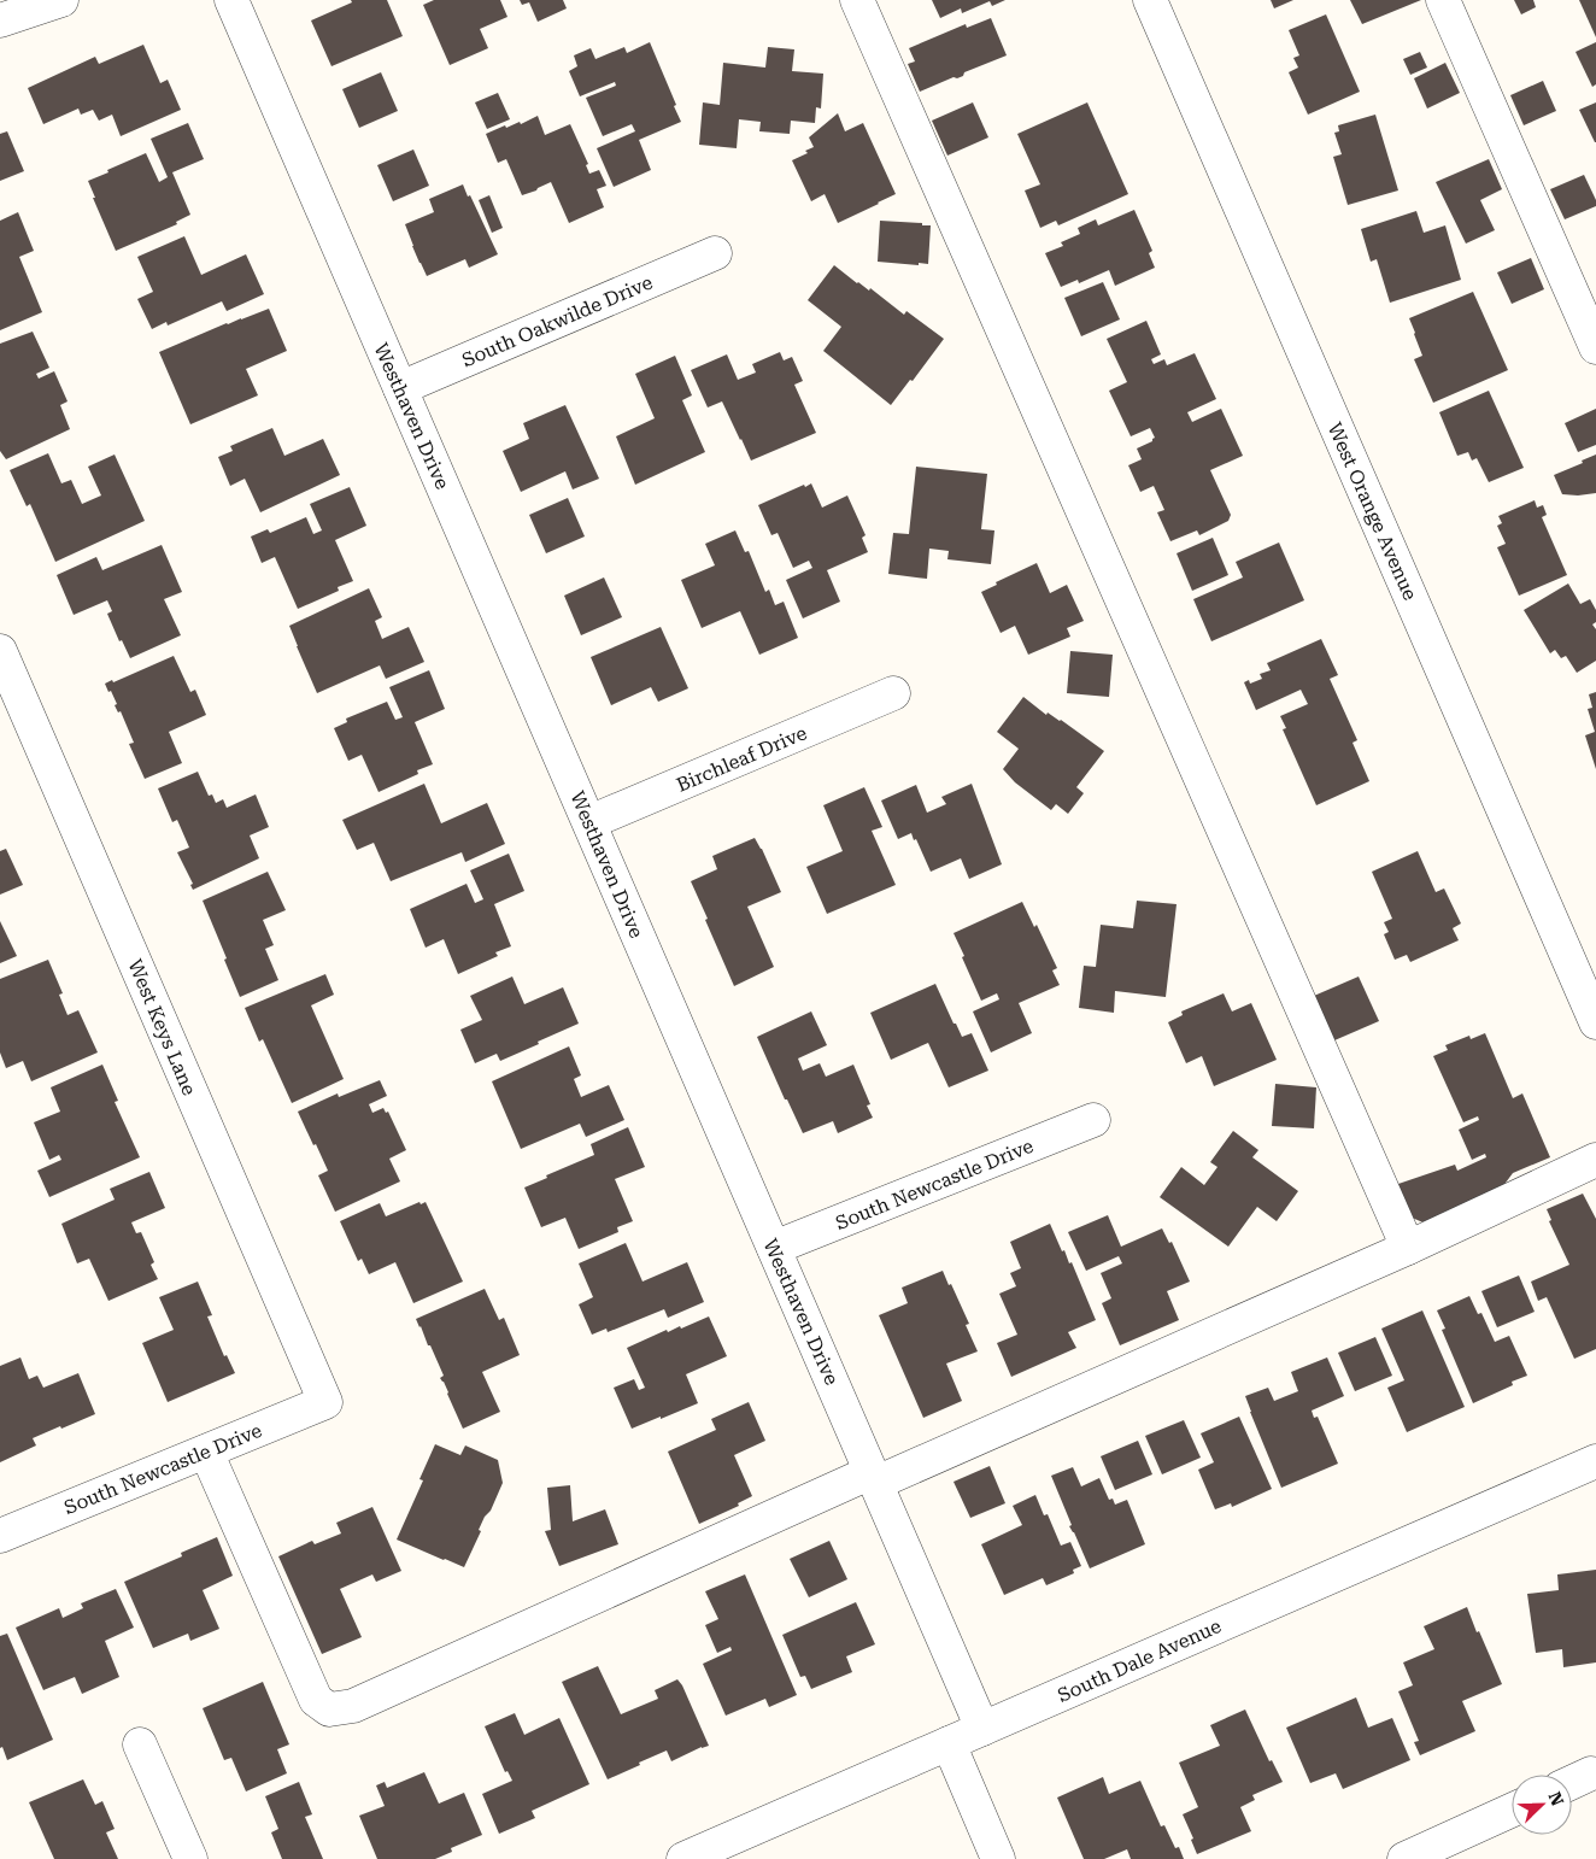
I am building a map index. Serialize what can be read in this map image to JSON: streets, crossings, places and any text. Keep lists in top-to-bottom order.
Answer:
{
  "streets": {
    "street": [
      "South Oakwilde Drive",
      "Westhaven Drive",
      "West Orange Avenue",
      "Birchleaf Drive",
      "West Keys Lane",
      "South Newcastle Drive",
      "South Dale Avenue"
    ]
  },
  "crossings": [
    ["South Oakwilde Drive", "Westhaven Drive"],
    ["Westhaven Drive", "Birchleaf Drive"],
    ["Westhaven Drive", "South Newcastle Drive"],
    ["Westhaven Drive", "South Dale Avenue"],
    ["West Keys Lane", "South Newcastle Drive"]
  ],
  "north": "top right"
}
